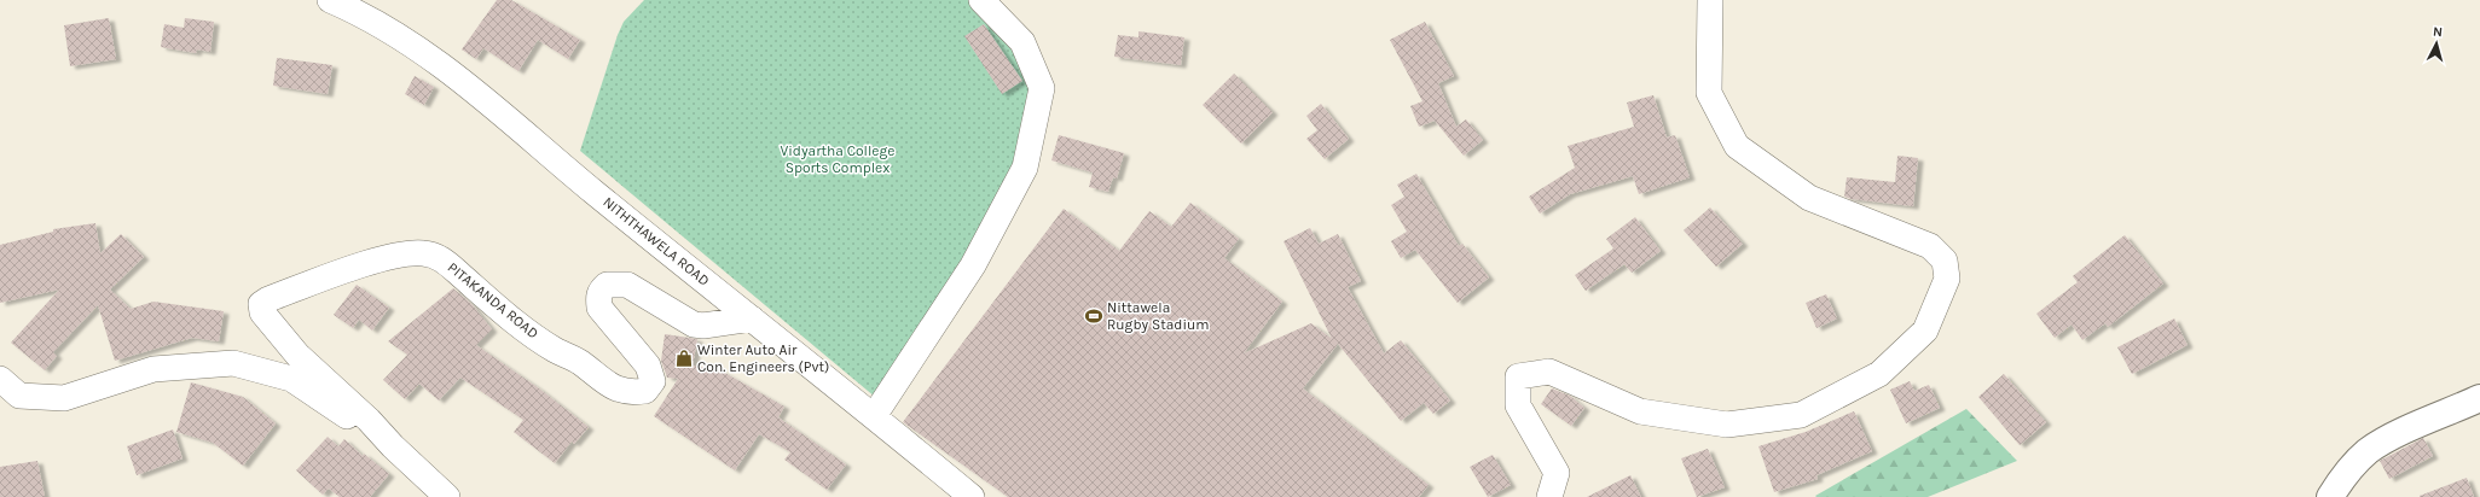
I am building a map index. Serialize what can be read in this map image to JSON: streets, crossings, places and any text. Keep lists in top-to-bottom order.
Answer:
{
  "streets": {
    "street": ["NITHTHAWELA ROAD", "PITAKANDA ROAD"]
  },
  "crossings": [
    ["NITHTHAWELA ROAD", "PITAKANDA ROAD"]
  ],
  "parks": ["Vidyartha College Sports Complex"],
  "places": {
    "sports": ["Nittawela Rugby Stadium"],
    "shop": ["Winter Auto Air Con. Engineers (Pvt)"]
  },
  "north": "top"
}
